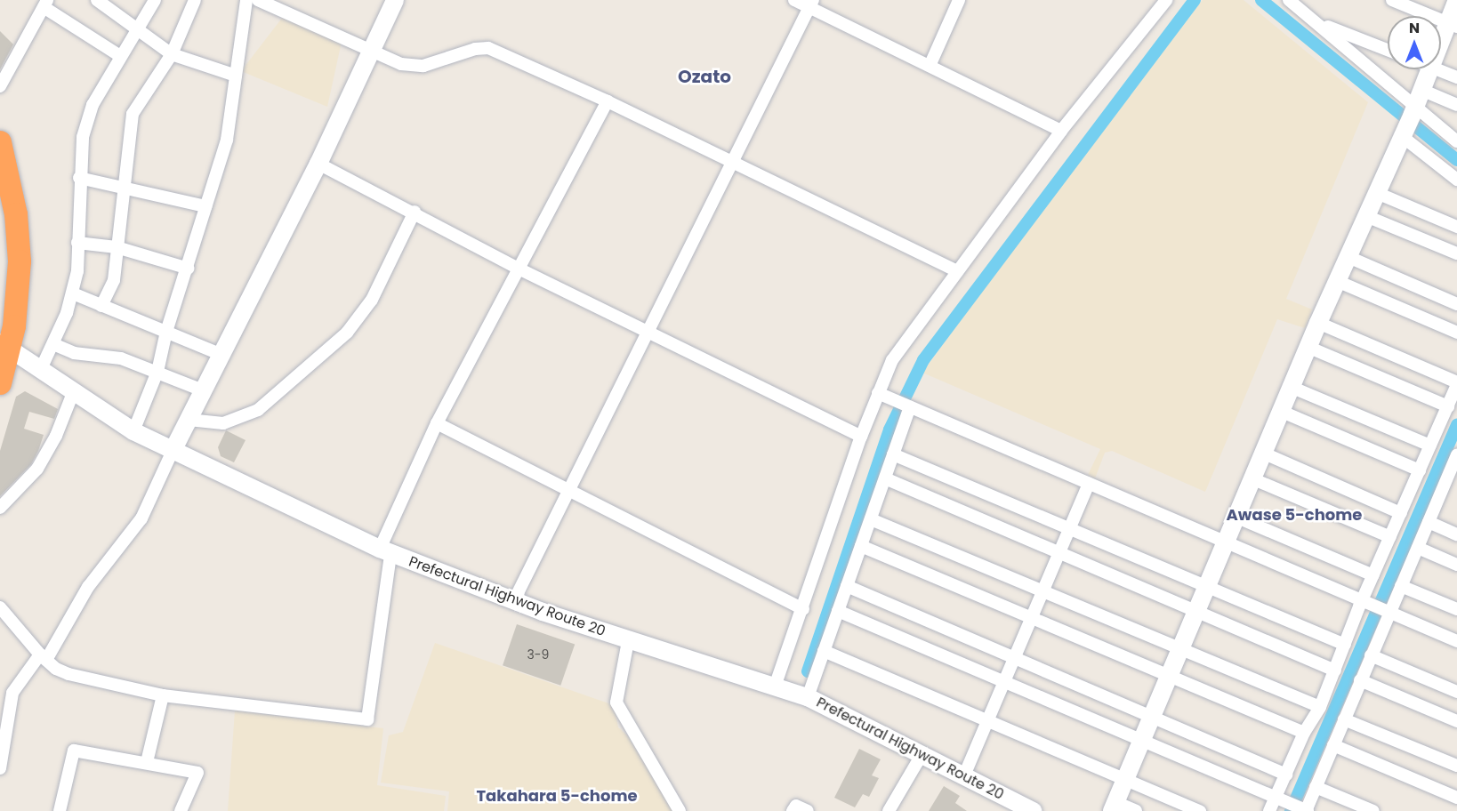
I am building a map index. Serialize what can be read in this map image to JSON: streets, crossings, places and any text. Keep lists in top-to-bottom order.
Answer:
{
  "streets": {
    "street": ["Prefectural Highway Route 20"]
  },
  "districts": ["Ozato", "Awase 5-chome", "Takahara 5-chome"],
  "house_numbers": ["3-9"],
  "north": "top"
}
